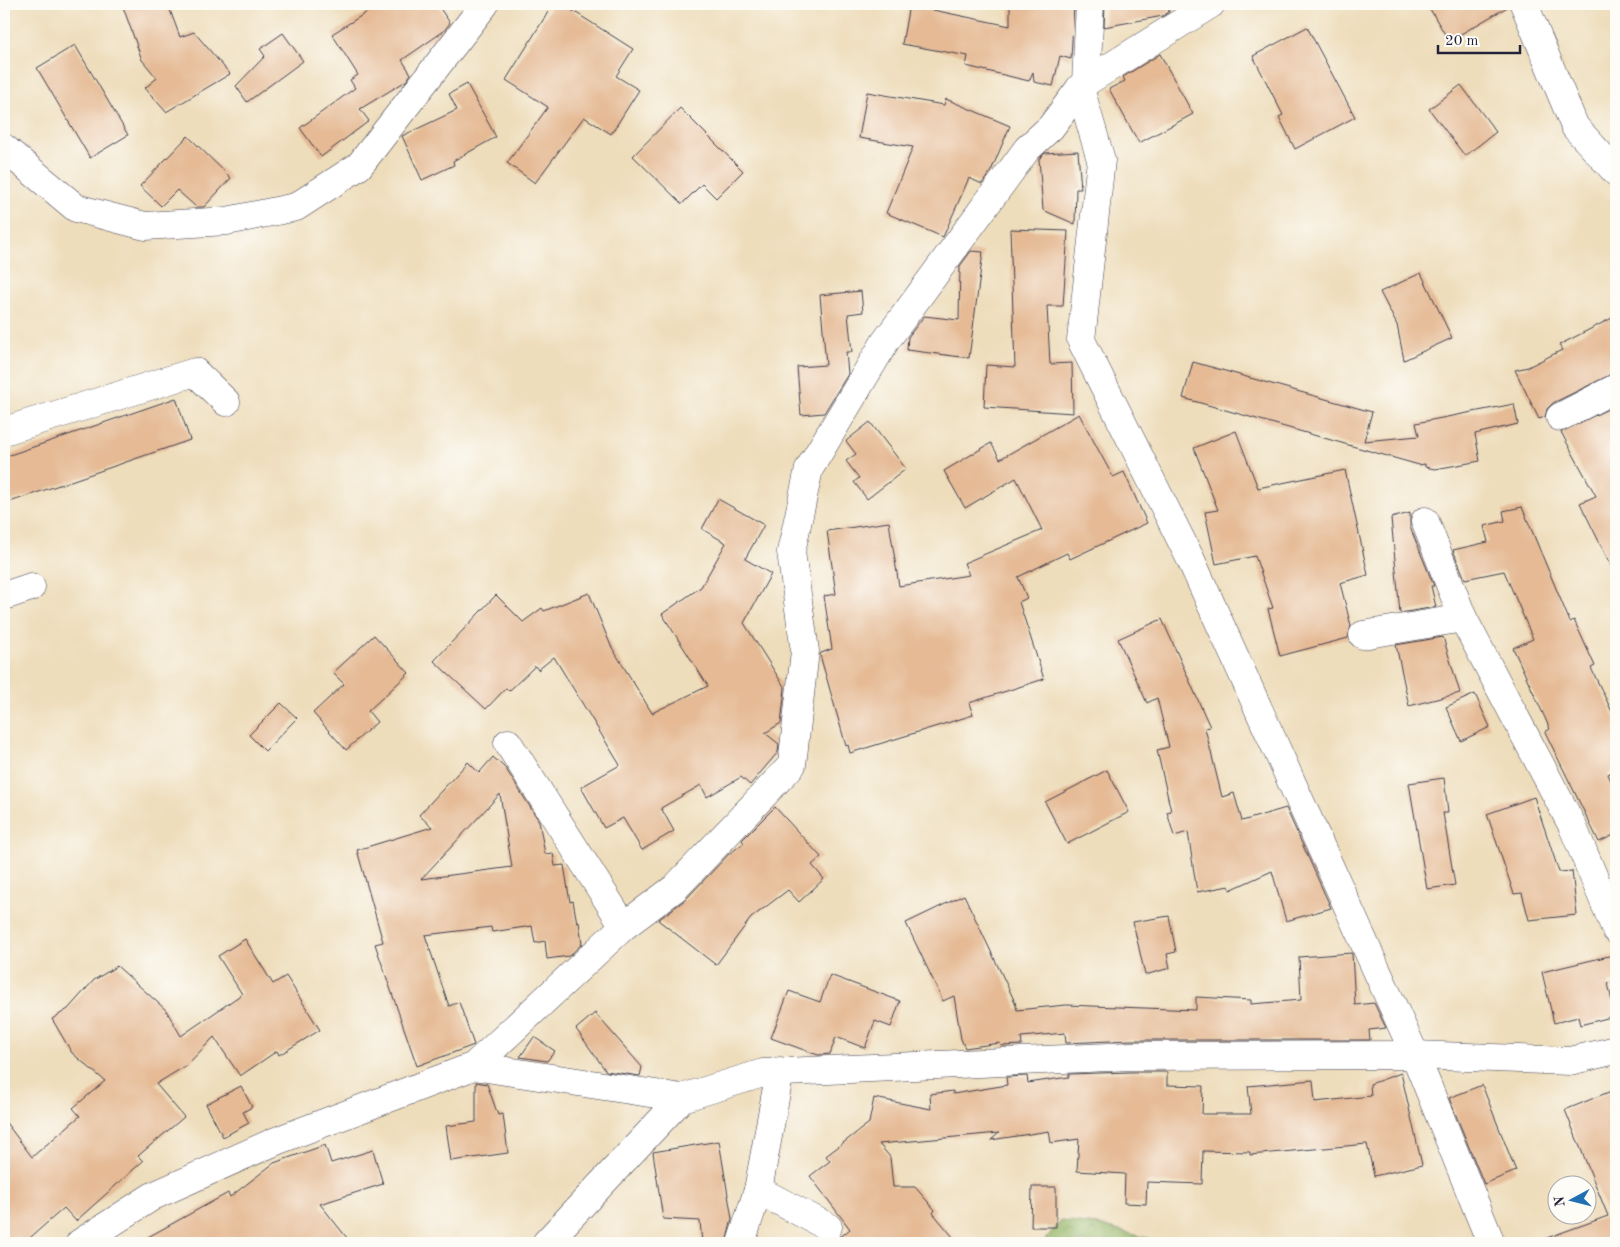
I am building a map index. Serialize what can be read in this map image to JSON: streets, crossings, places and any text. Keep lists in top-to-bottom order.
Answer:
{
  "scale_bar": "20 m",
  "north": "left"
}
